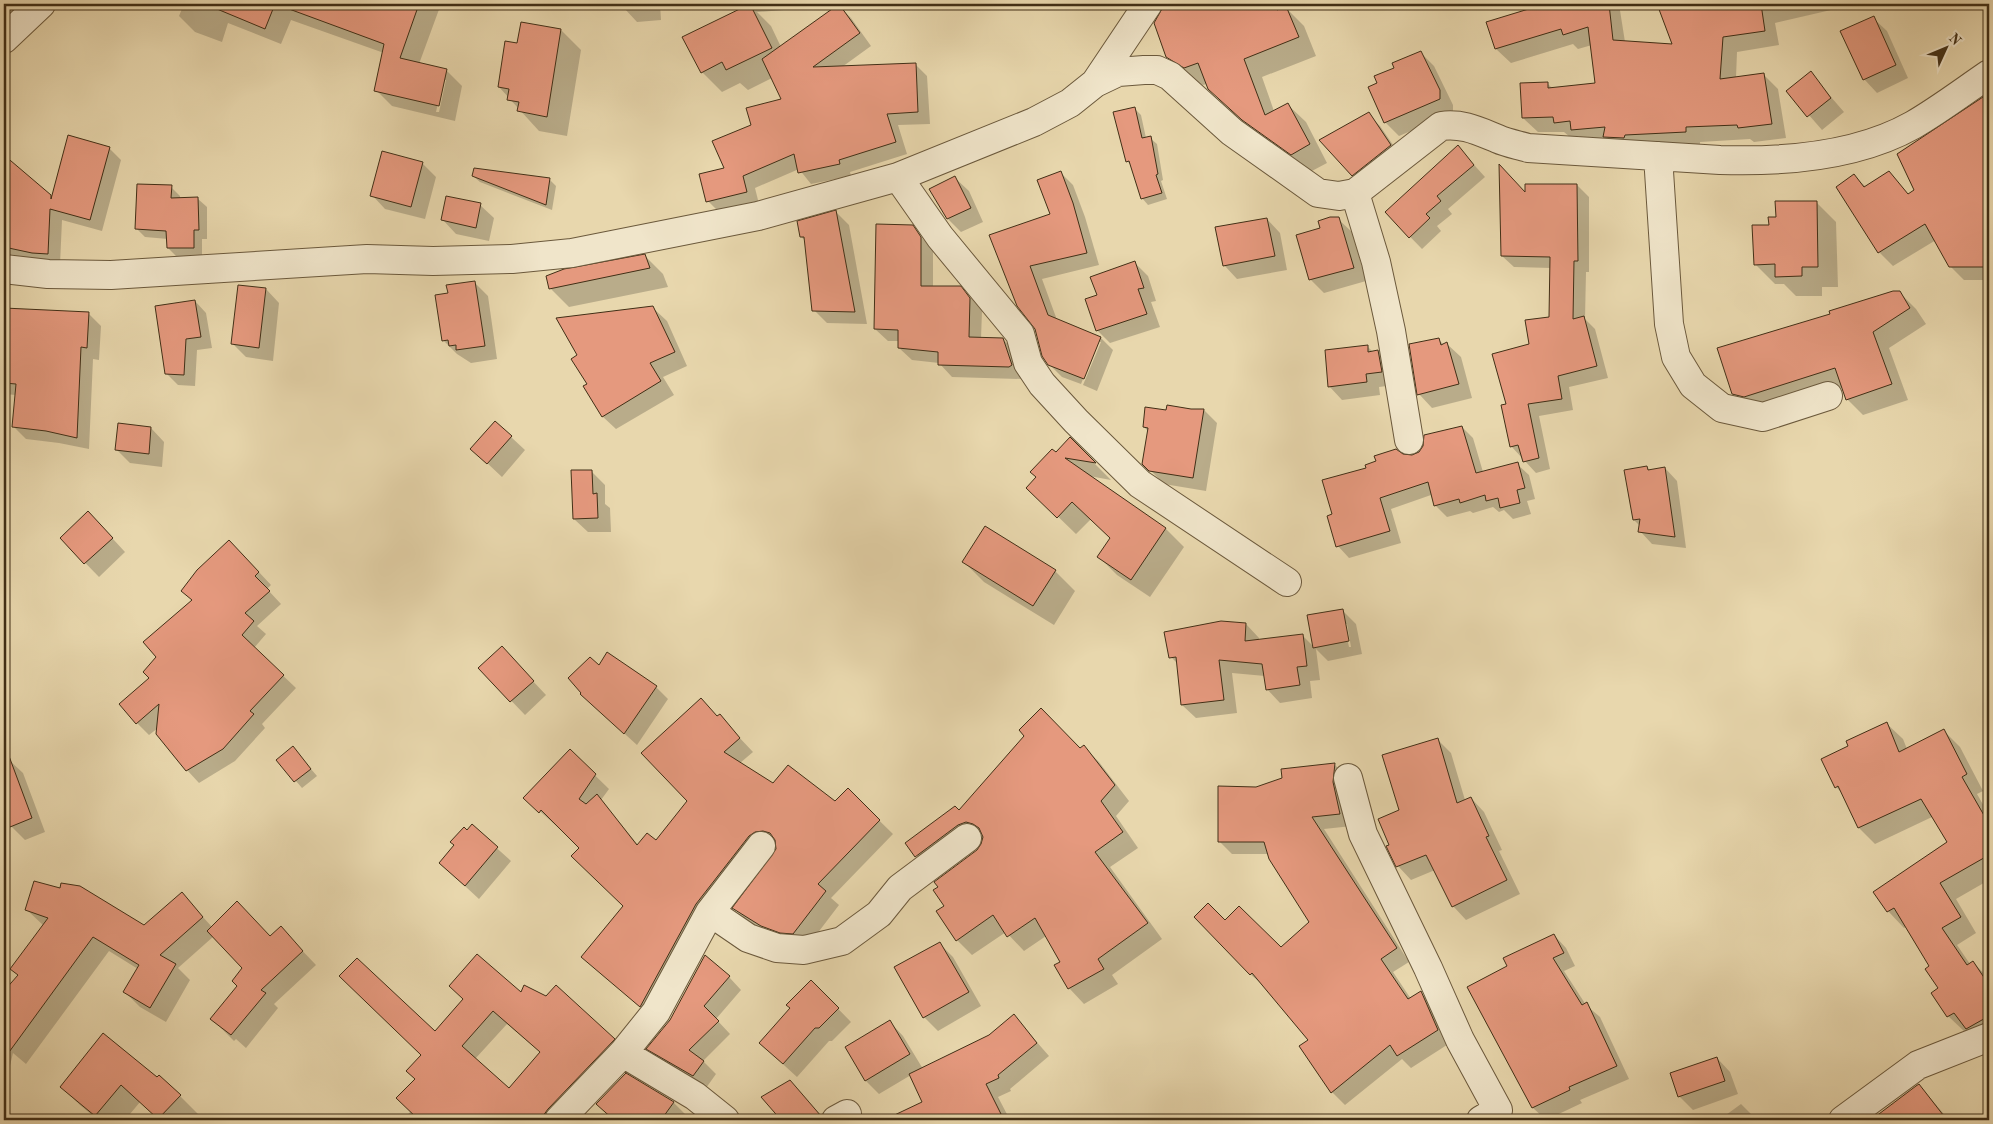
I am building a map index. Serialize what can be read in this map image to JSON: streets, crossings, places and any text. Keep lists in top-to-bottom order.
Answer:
{
  "north": "top right"
}
